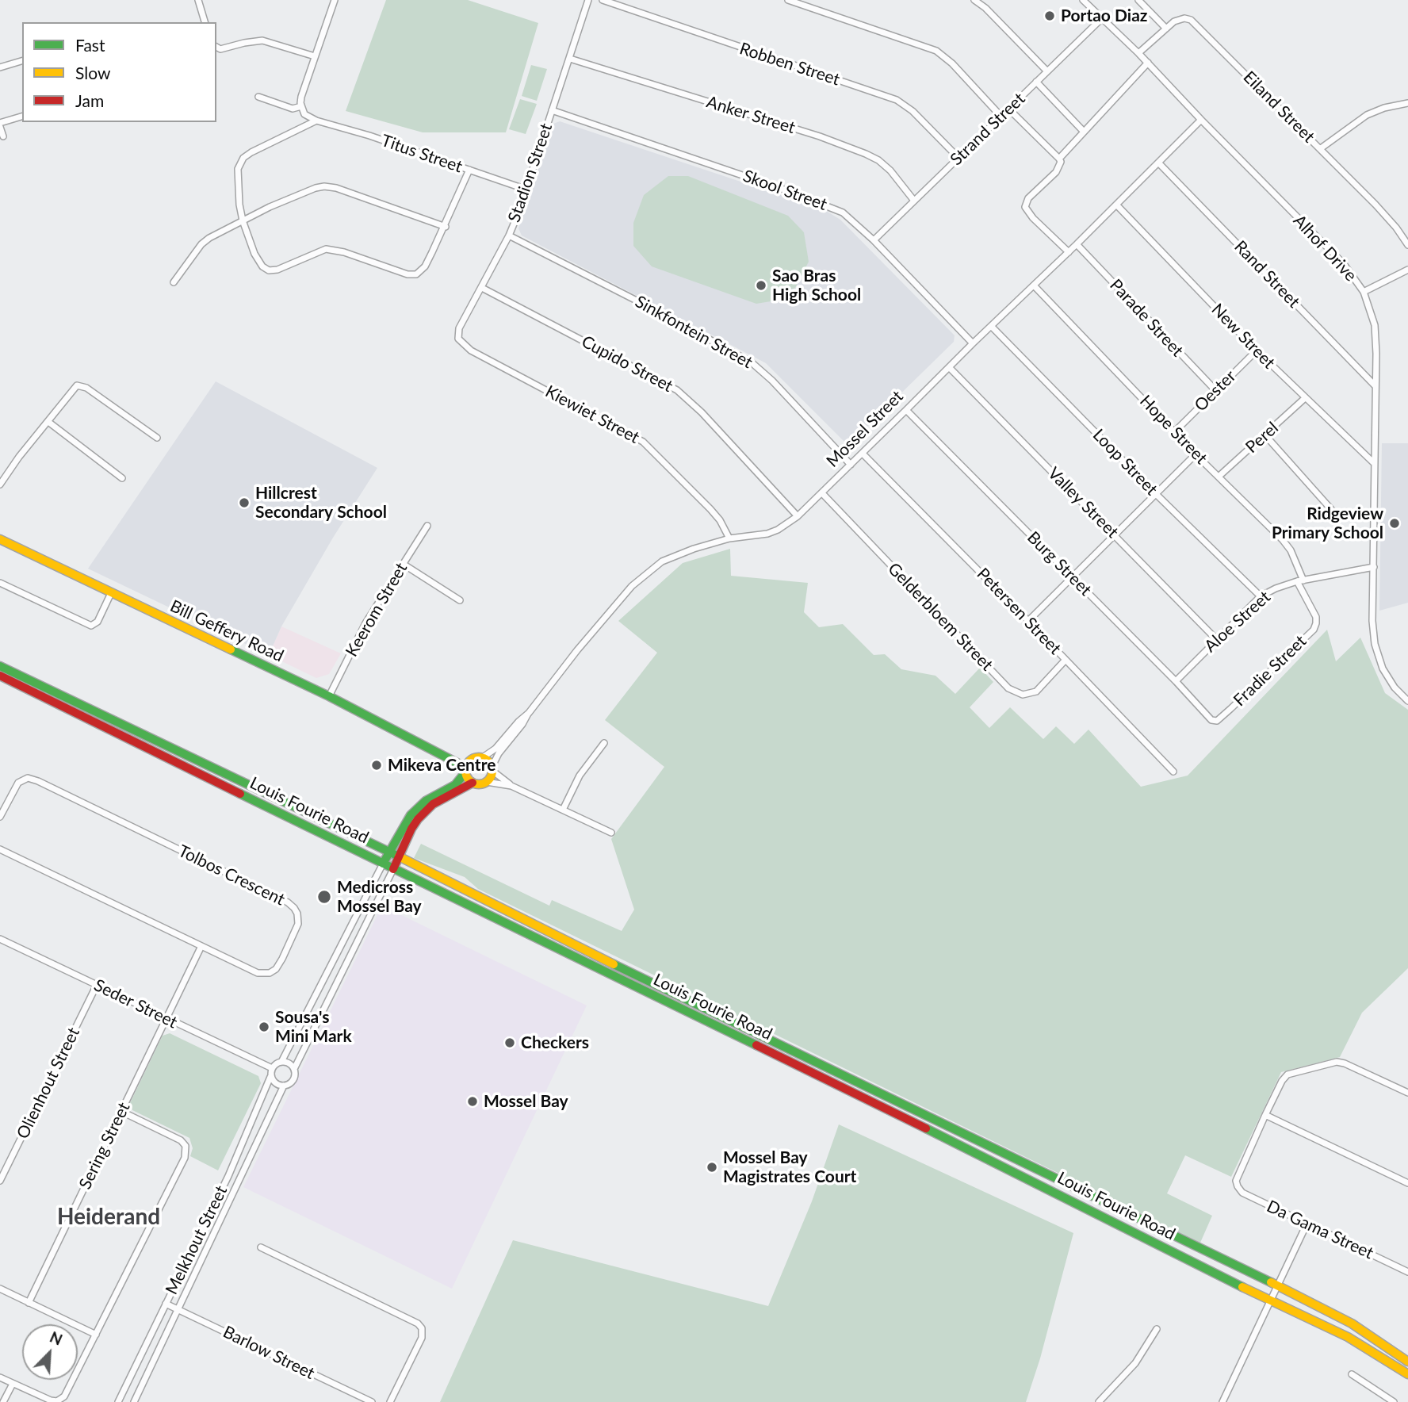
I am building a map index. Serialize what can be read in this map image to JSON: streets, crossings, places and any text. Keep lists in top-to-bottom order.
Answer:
{
  "streets": {
    "main road": ["Bill Geffery Road", "Louis Fourie Road"],
    "street": [
      "Robben Street",
      "Eiland Street",
      "Anker Street",
      "Strand Street",
      "Titus Street",
      "Stadion Street",
      "Skool Street",
      "Alhof Drive",
      "Rand Street",
      "Parade Street",
      "Sinkfontein Street",
      "New Street",
      "Cupido Street",
      "Oester",
      "Kiewiet Street",
      "Mossel Street",
      "Hope Street",
      "Perel",
      "Loop Street",
      "Valley Street",
      "Burg Street",
      "Keerom Street",
      "Petersen Street",
      "Gelderbloem Street",
      "Aloe Street",
      "Fradie Street",
      "Tolbos Crescent",
      "Seder Street",
      "Olienhout Street",
      "Sering Street",
      "Da Gama Street",
      "Melkhout Street",
      "Barlow Street"
    ]
  },
  "crossings": [
    ["Robben Street", "Strand Street"],
    ["Eiland Street", "Alhof Drive"],
    ["Anker Street", "Strand Street"],
    ["Anker Street", "Stadion Street"],
    ["Strand Street", "Skool Street"],
    ["Strand Street", "Alhof Drive"],
    ["Titus Street", "Stadion Street"],
    ["Stadion Street", "Skool Street"],
    ["Stadion Street", "Sinkfontein Street"],
    ["Stadion Street", "Cupido Street"],
    ["Stadion Street", "Kiewiet Street"],
    ["Skool Street", "Mossel Street"],
    ["Alhof Drive", "Rand Street"],
    ["Alhof Drive", "New Street"],
    ["Alhof Drive", "Mossel Street"],
    ["Alhof Drive", "Aloe Street"],
    ["Rand Street", "Mossel Street"],
    ["Parade Street", "Oester"],
    ["Parade Street", "Mossel Street"],
    ["Sinkfontein Street", "Mossel Street"],
    ["New Street", "Oester"],
    ["New Street", "Mossel Street"],
    ["New Street", "Perel"],
    ["Cupido Street", "Mossel Street"],
    ["Oester", "Hope Street"],
    ["Kiewiet Street", "Mossel Street"],
    ["Mossel Street", "Hope Street"],
    ["Mossel Street", "Loop Street"],
    ["Mossel Street", "Valley Street"],
    ["Mossel Street", "Burg Street"],
    ["Mossel Street", "Petersen Street"],
    ["Mossel Street", "Gelderbloem Street"],
    ["Hope Street", "Perel"],
    ["Hope Street", "Aloe Street"],
    ["Hope Street", "Fradie Street"],
    ["Loop Street", "Aloe Street"],
    ["Valley Street", "Aloe Street"],
    ["Burg Street", "Aloe Street"],
    ["Burg Street", "Fradie Street"],
    ["Keerom Street", "Bill Geffery Road"],
    ["Petersen Street", "Gelderbloem Street"],
    ["Aloe Street", "Fradie Street"],
    ["Tolbos Crescent", "Sering Street"],
    ["Seder Street", "Olienhout Street"],
    ["Seder Street", "Sering Street"],
    ["Seder Street", "Melkhout Street"],
    ["Melkhout Street", "Barlow Street"]
  ],
  "districts": ["Heiderand"],
  "places": [
    "Portao Diaz",
    "Sao Bras High School",
    "Hillcrest Secondary School",
    "Ridgeview Primary School",
    "Mikeva Centre",
    "Medicross Mossel Bay",
    "Sousa's Mini Mark",
    "Checkers",
    "Mossel Bay",
    "Mossel Bay Magistrates Court"
  ],
  "legend": ["Fast", "Slow", "Jam"],
  "north": "top right"
}
